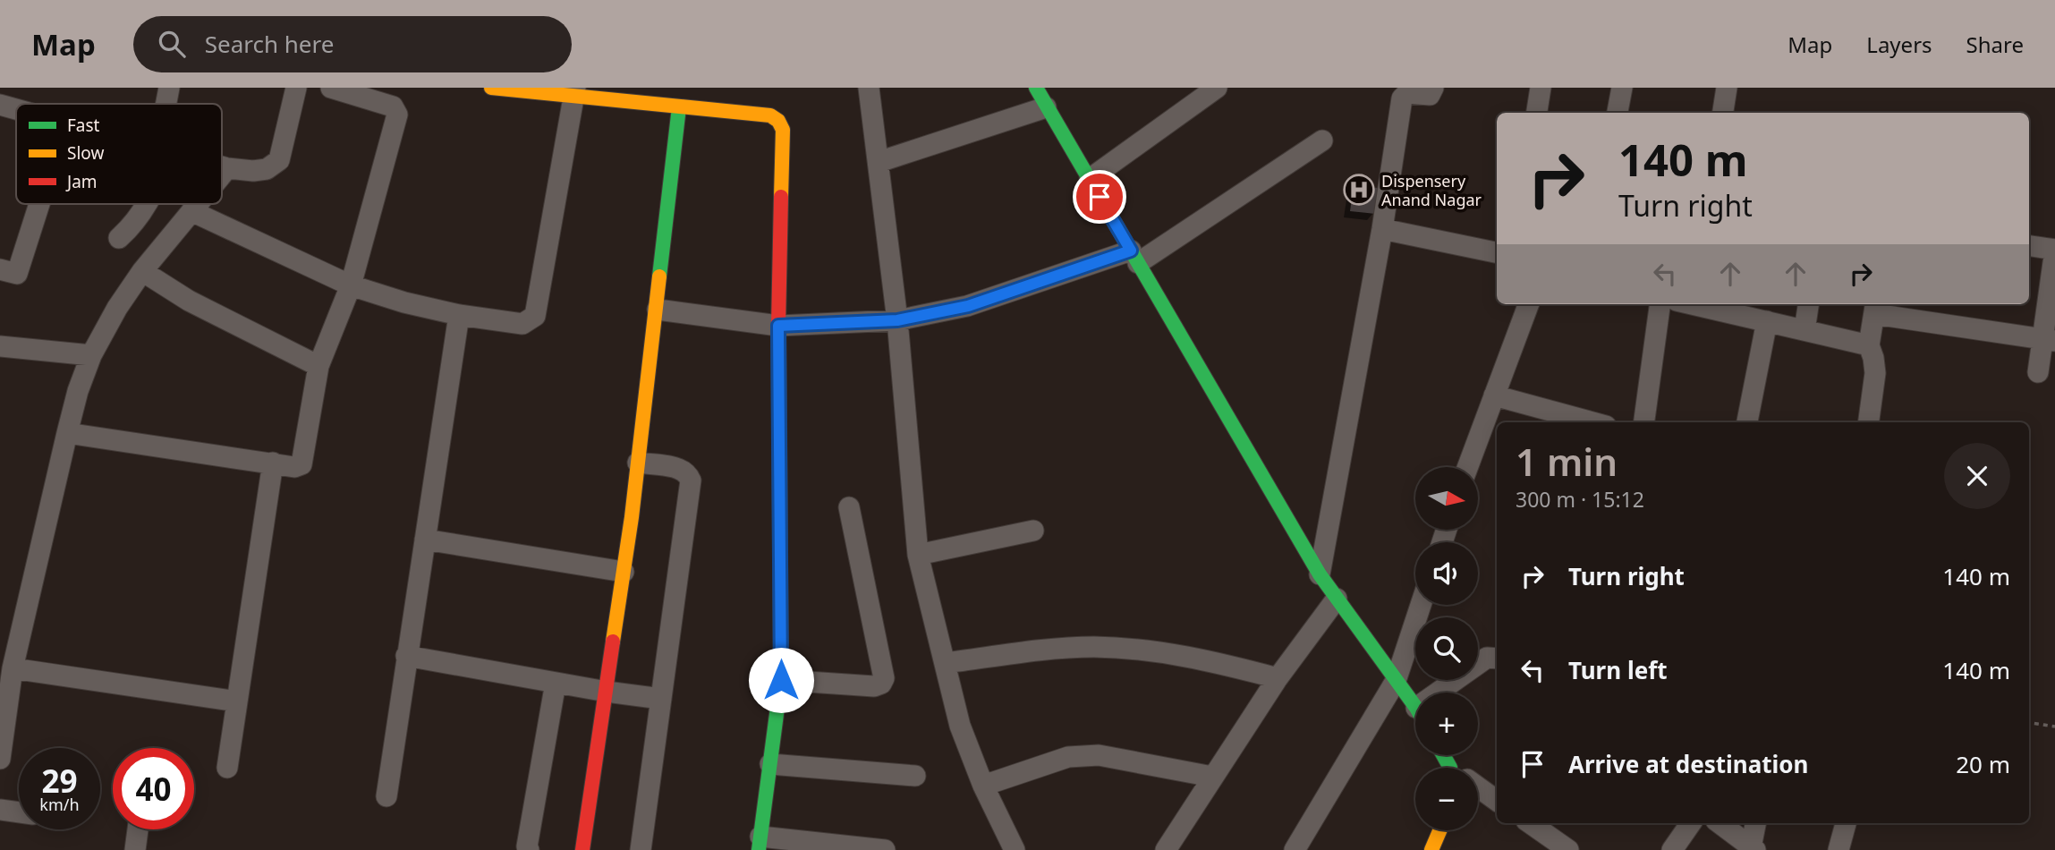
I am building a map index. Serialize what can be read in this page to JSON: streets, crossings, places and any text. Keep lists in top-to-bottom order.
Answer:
{
  "places": {
    "hospital": ["Dispensery Anand Nagar"]
  },
  "legend": ["Fast", "Slow", "Jam"],
  "north": "right",
  "page": {
    "header": "Map",
    "search": "Search here",
    "nav": ["Map", "Layers", "Share"],
    "turn": ["140 m", "Turn right"],
    "heading": ["1 min", "300 m · 15:12"],
    "map_buttons": ["+", "−"],
    "list": [
      {
        "name": "Turn right",
        "value": "140 m"
      },
      {
        "name": "Turn left",
        "value": "140 m"
      },
      {
        "name": "Arrive at destination",
        "value": "20 m"
      }
    ],
    "speed": "29 km/h",
    "limit": "40"
  }
}
